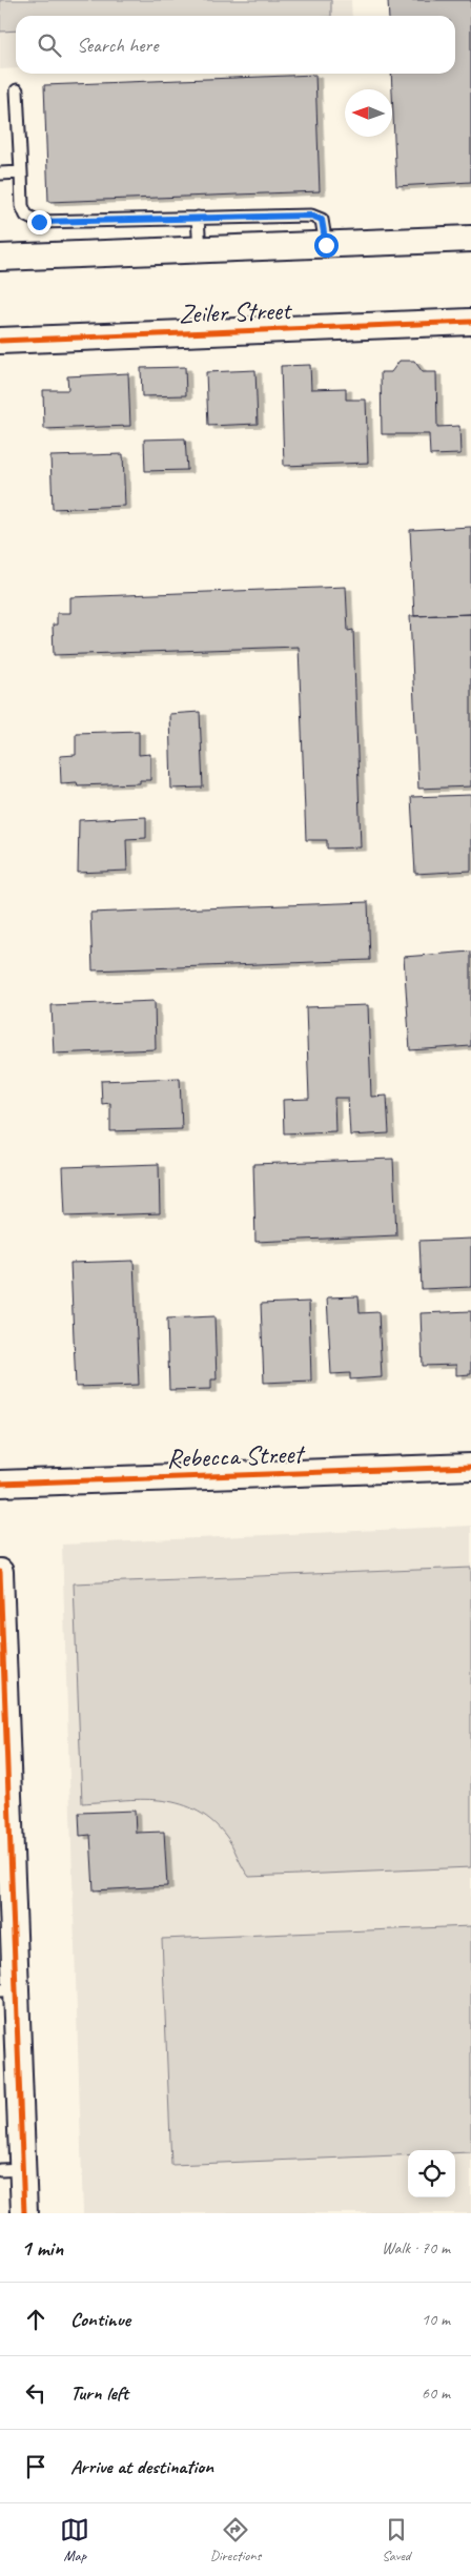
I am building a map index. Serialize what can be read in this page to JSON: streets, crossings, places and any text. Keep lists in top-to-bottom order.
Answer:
{
  "streets": {
    "street": ["Zeiler Street", "Rebecca Street"]
  },
  "north": "left",
  "page": {
    "search": "Search here",
    "heading": ["1 min", "Walk · 70 m"],
    "list": [
      ["Continue", "10 m"],
      ["Turn left", "60 m"],
      "Arrive at destination"
    ],
    "nav": ["Map", "Directions", "Saved"]
  }
}
